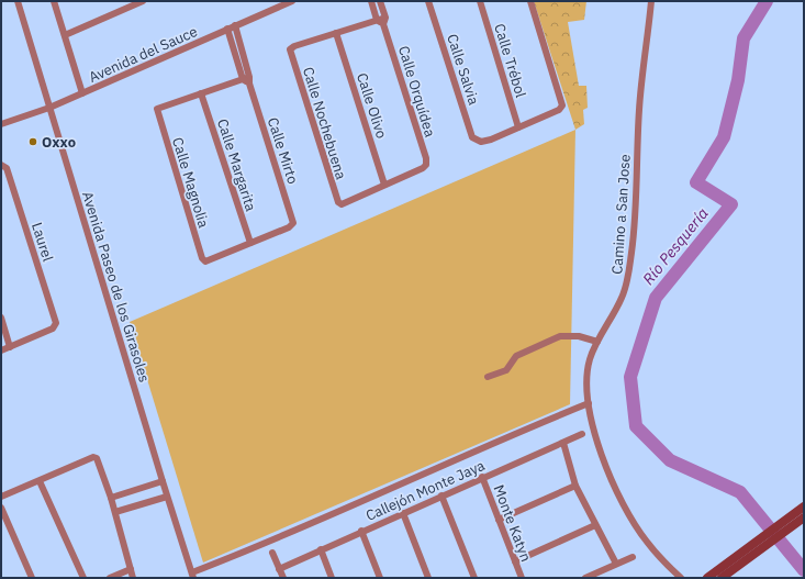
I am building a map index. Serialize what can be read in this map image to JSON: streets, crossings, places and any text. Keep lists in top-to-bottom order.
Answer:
{
  "streets": {
    "street": [
      "Avenida del Sauce",
      "Calle Trébol",
      "Calle Salvia",
      "Calle Orquídea",
      "Calle Olivo",
      "Calle Nochebuena",
      "Calle Mirto",
      "Calle Margarita",
      "Calle Magnolia",
      "Camino a San Jose",
      "Laurel",
      "Avenida Paseo de los Girasoles",
      "Callejón Monte Jaya",
      "Monte Katyn"
    ]
  },
  "crossings": [
    ["Avenida del Sauce", "Calle Mirto"],
    ["Avenida del Sauce", "Avenida Paseo de los Girasoles"],
    ["Calle Trébol", "Calle Salvia"],
    ["Calle Orquídea", "Calle Olivo"],
    ["Calle Orquídea", "Calle Nochebuena"],
    ["Calle Olivo", "Calle Nochebuena"],
    ["Calle Mirto", "Calle Margarita"],
    ["Calle Mirto", "Calle Magnolia"],
    ["Calle Margarita", "Calle Magnolia"],
    ["Callejón Monte Jaya", "Monte Katyn"]
  ],
  "water": ["Río Pesquería"],
  "places": ["Oxxo"]
}
